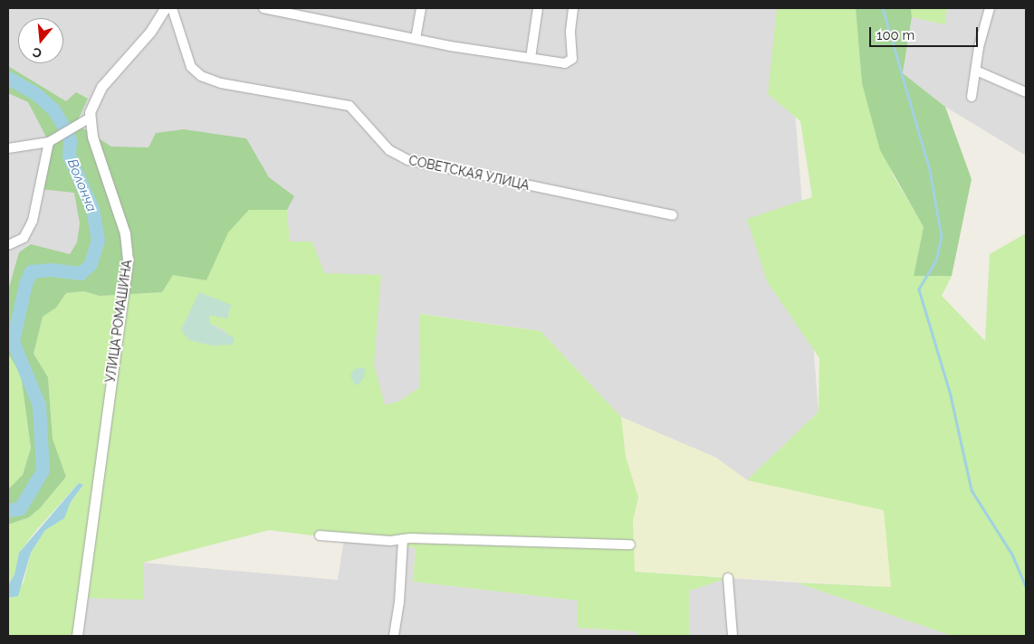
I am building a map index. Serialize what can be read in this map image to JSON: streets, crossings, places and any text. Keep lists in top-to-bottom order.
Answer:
{
  "streets": {
    "street": ["СОВЕТСКАЯ УЛИЦА", "УЛИЦА РОМАШИНА"]
  },
  "water": ["Волонча"],
  "scale_bar": "100 m",
  "north": "bottom"
}
